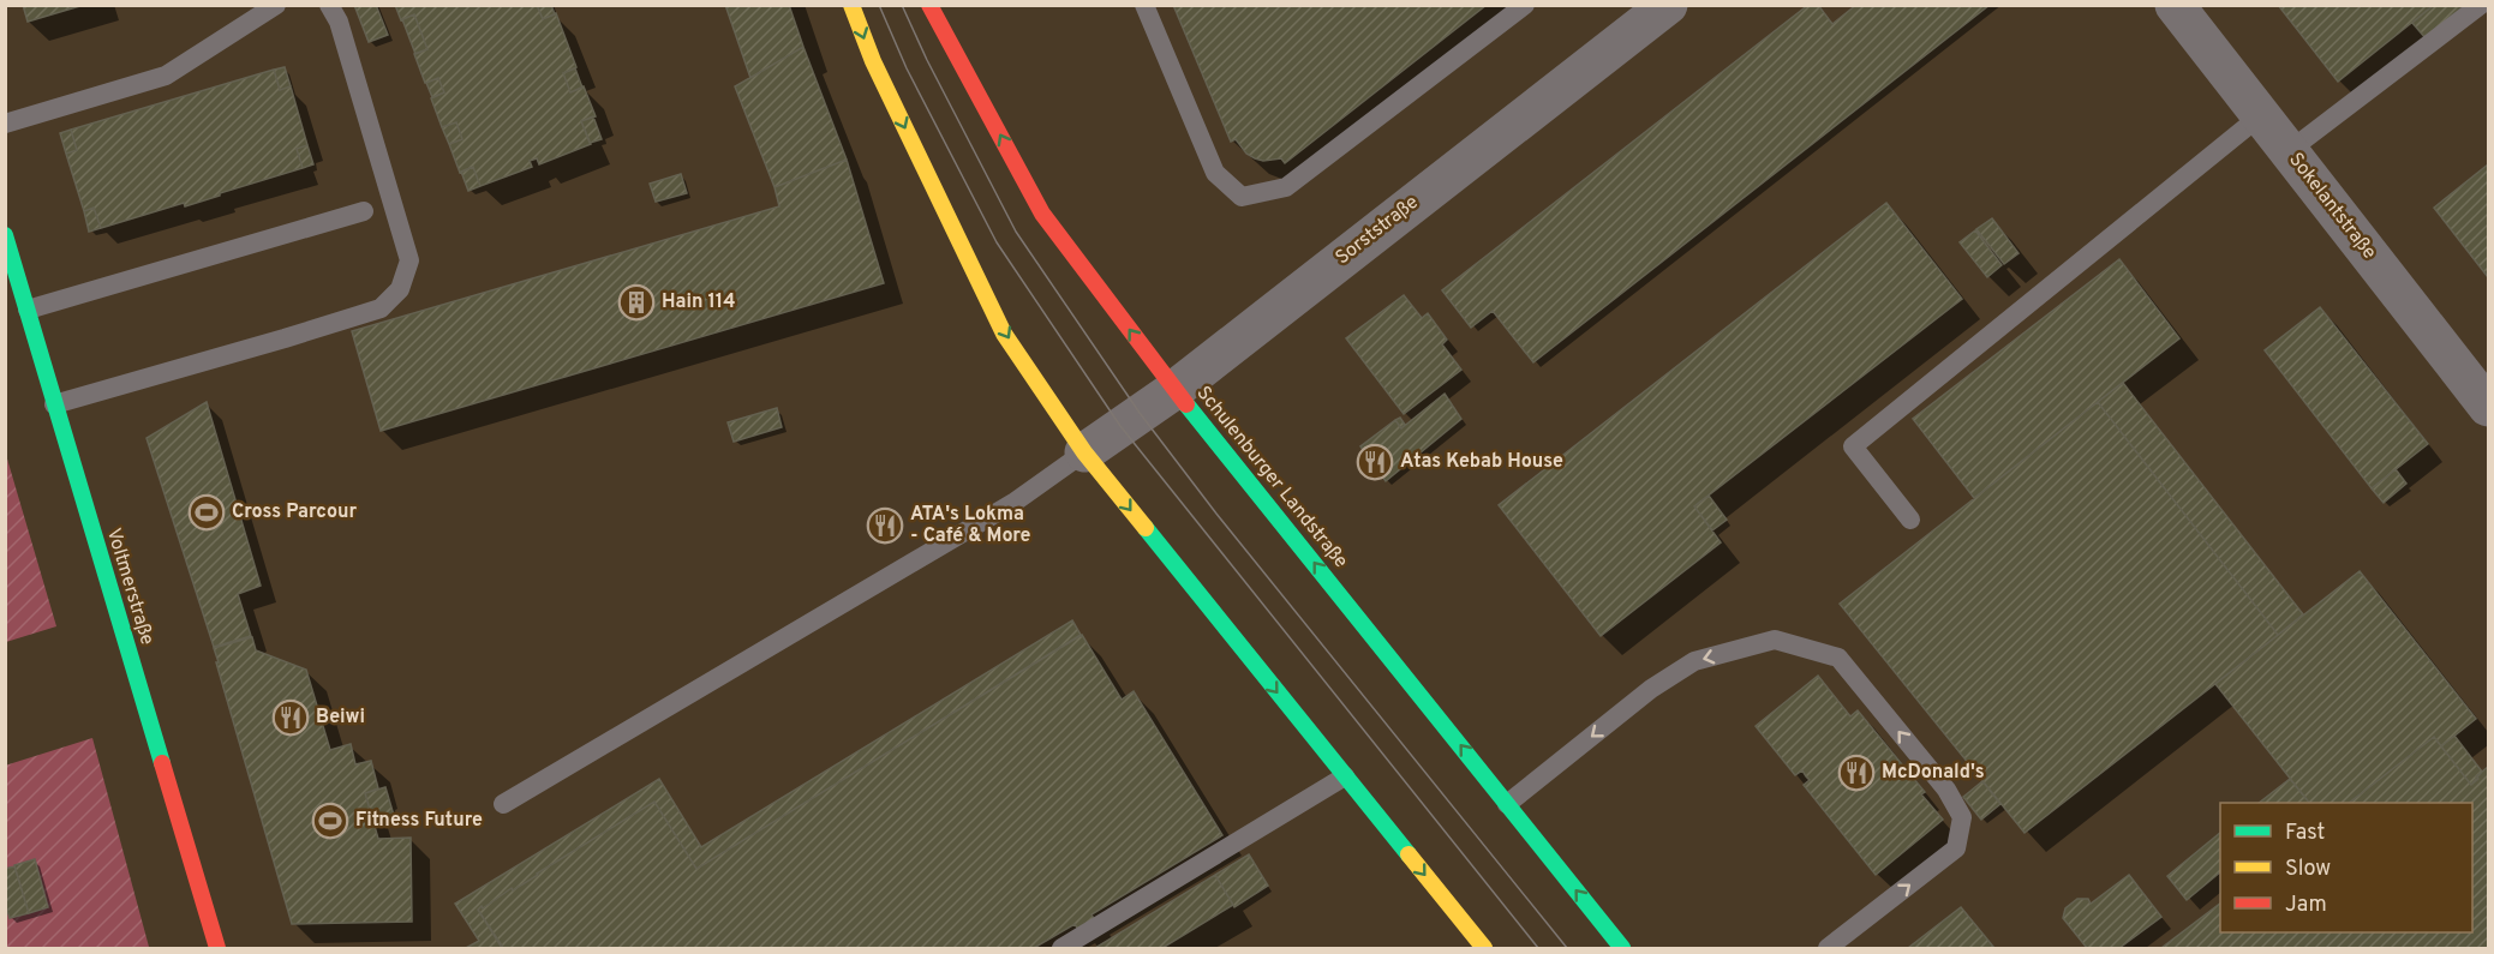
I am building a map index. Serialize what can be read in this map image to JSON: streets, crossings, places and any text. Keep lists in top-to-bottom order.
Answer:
{
  "streets": {
    "main road": ["Schulenburger Landstraße", "Voltmerstraße"],
    "street": ["Sokelantstraße", "Sorststraße"]
  },
  "crossings": [
    ["Sorststraße", "Schulenburger Landstraße"]
  ],
  "places": {
    "building": ["Hain 114"],
    "restaurant": [
      "Atas Kebab House",
      "ATA's Lokma - Café & More",
      "Beiwi",
      "McDonald's"
    ],
    "sports": ["Cross Parcour", "Fitness Future"]
  },
  "legend": ["Fast", "Slow", "Jam"]
}
